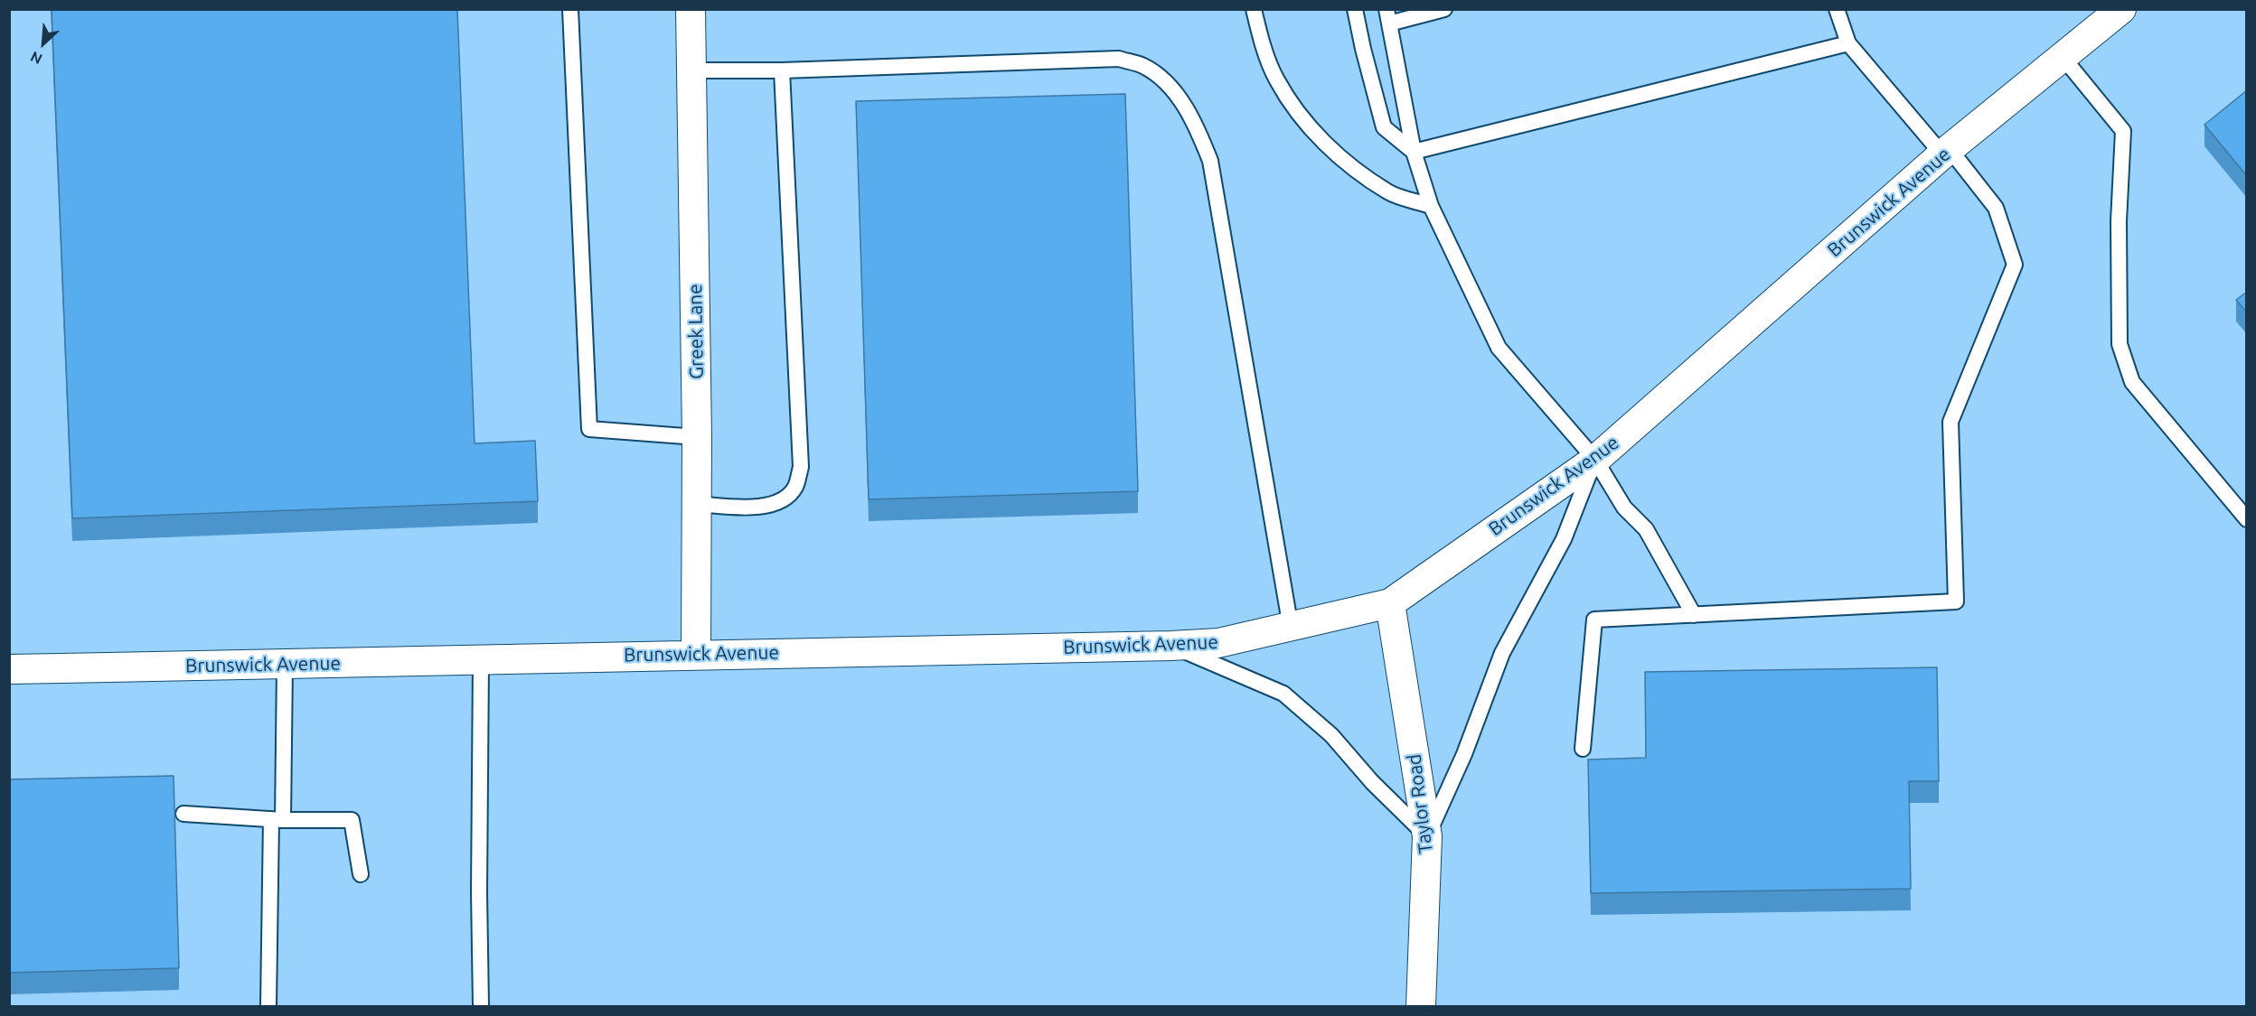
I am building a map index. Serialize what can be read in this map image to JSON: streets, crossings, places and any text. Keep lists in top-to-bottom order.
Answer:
{
  "streets": {
    "street": ["Brunswick Avenue", "Greek Lane", "Taylor Road"]
  },
  "crossings": [
    ["Brunswick Avenue", "Greek Lane"],
    ["Brunswick Avenue", "Taylor Road"]
  ],
  "north": "bottom left"
}
